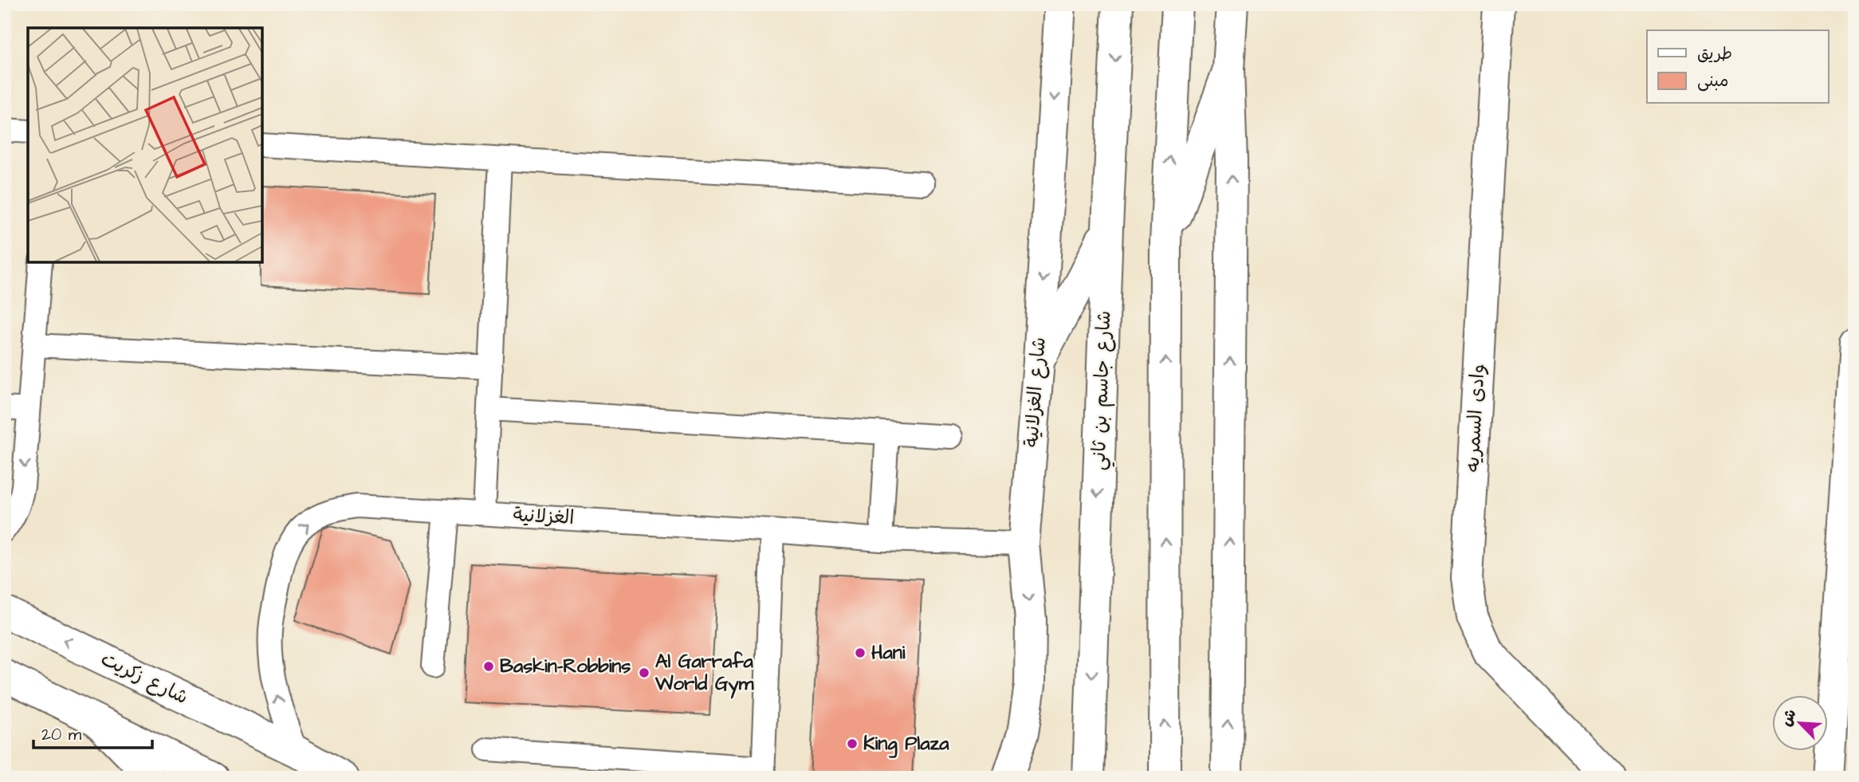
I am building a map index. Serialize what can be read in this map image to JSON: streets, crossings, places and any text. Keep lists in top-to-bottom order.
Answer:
{
  "streets": {
    "street": [
      "شارع جاسم بن ثاني",
      "شارع الغزلانية",
      "وادى السمريه",
      "شارع زكريت"
    ],
    "lane": ["الغزلانية"]
  },
  "crossings": [
    ["شارع الغزلانية", "الغزلانية"],
    ["الغزلانية", "شارع زكريت"]
  ],
  "places": [
    "Hani",
    "Baskin-Robbins",
    "Al Garrafa World Gym",
    "King Plaza"
  ],
  "legend": ["طريق", "مبنى"],
  "scale_bar": "20 m",
  "north": "top left"
}
